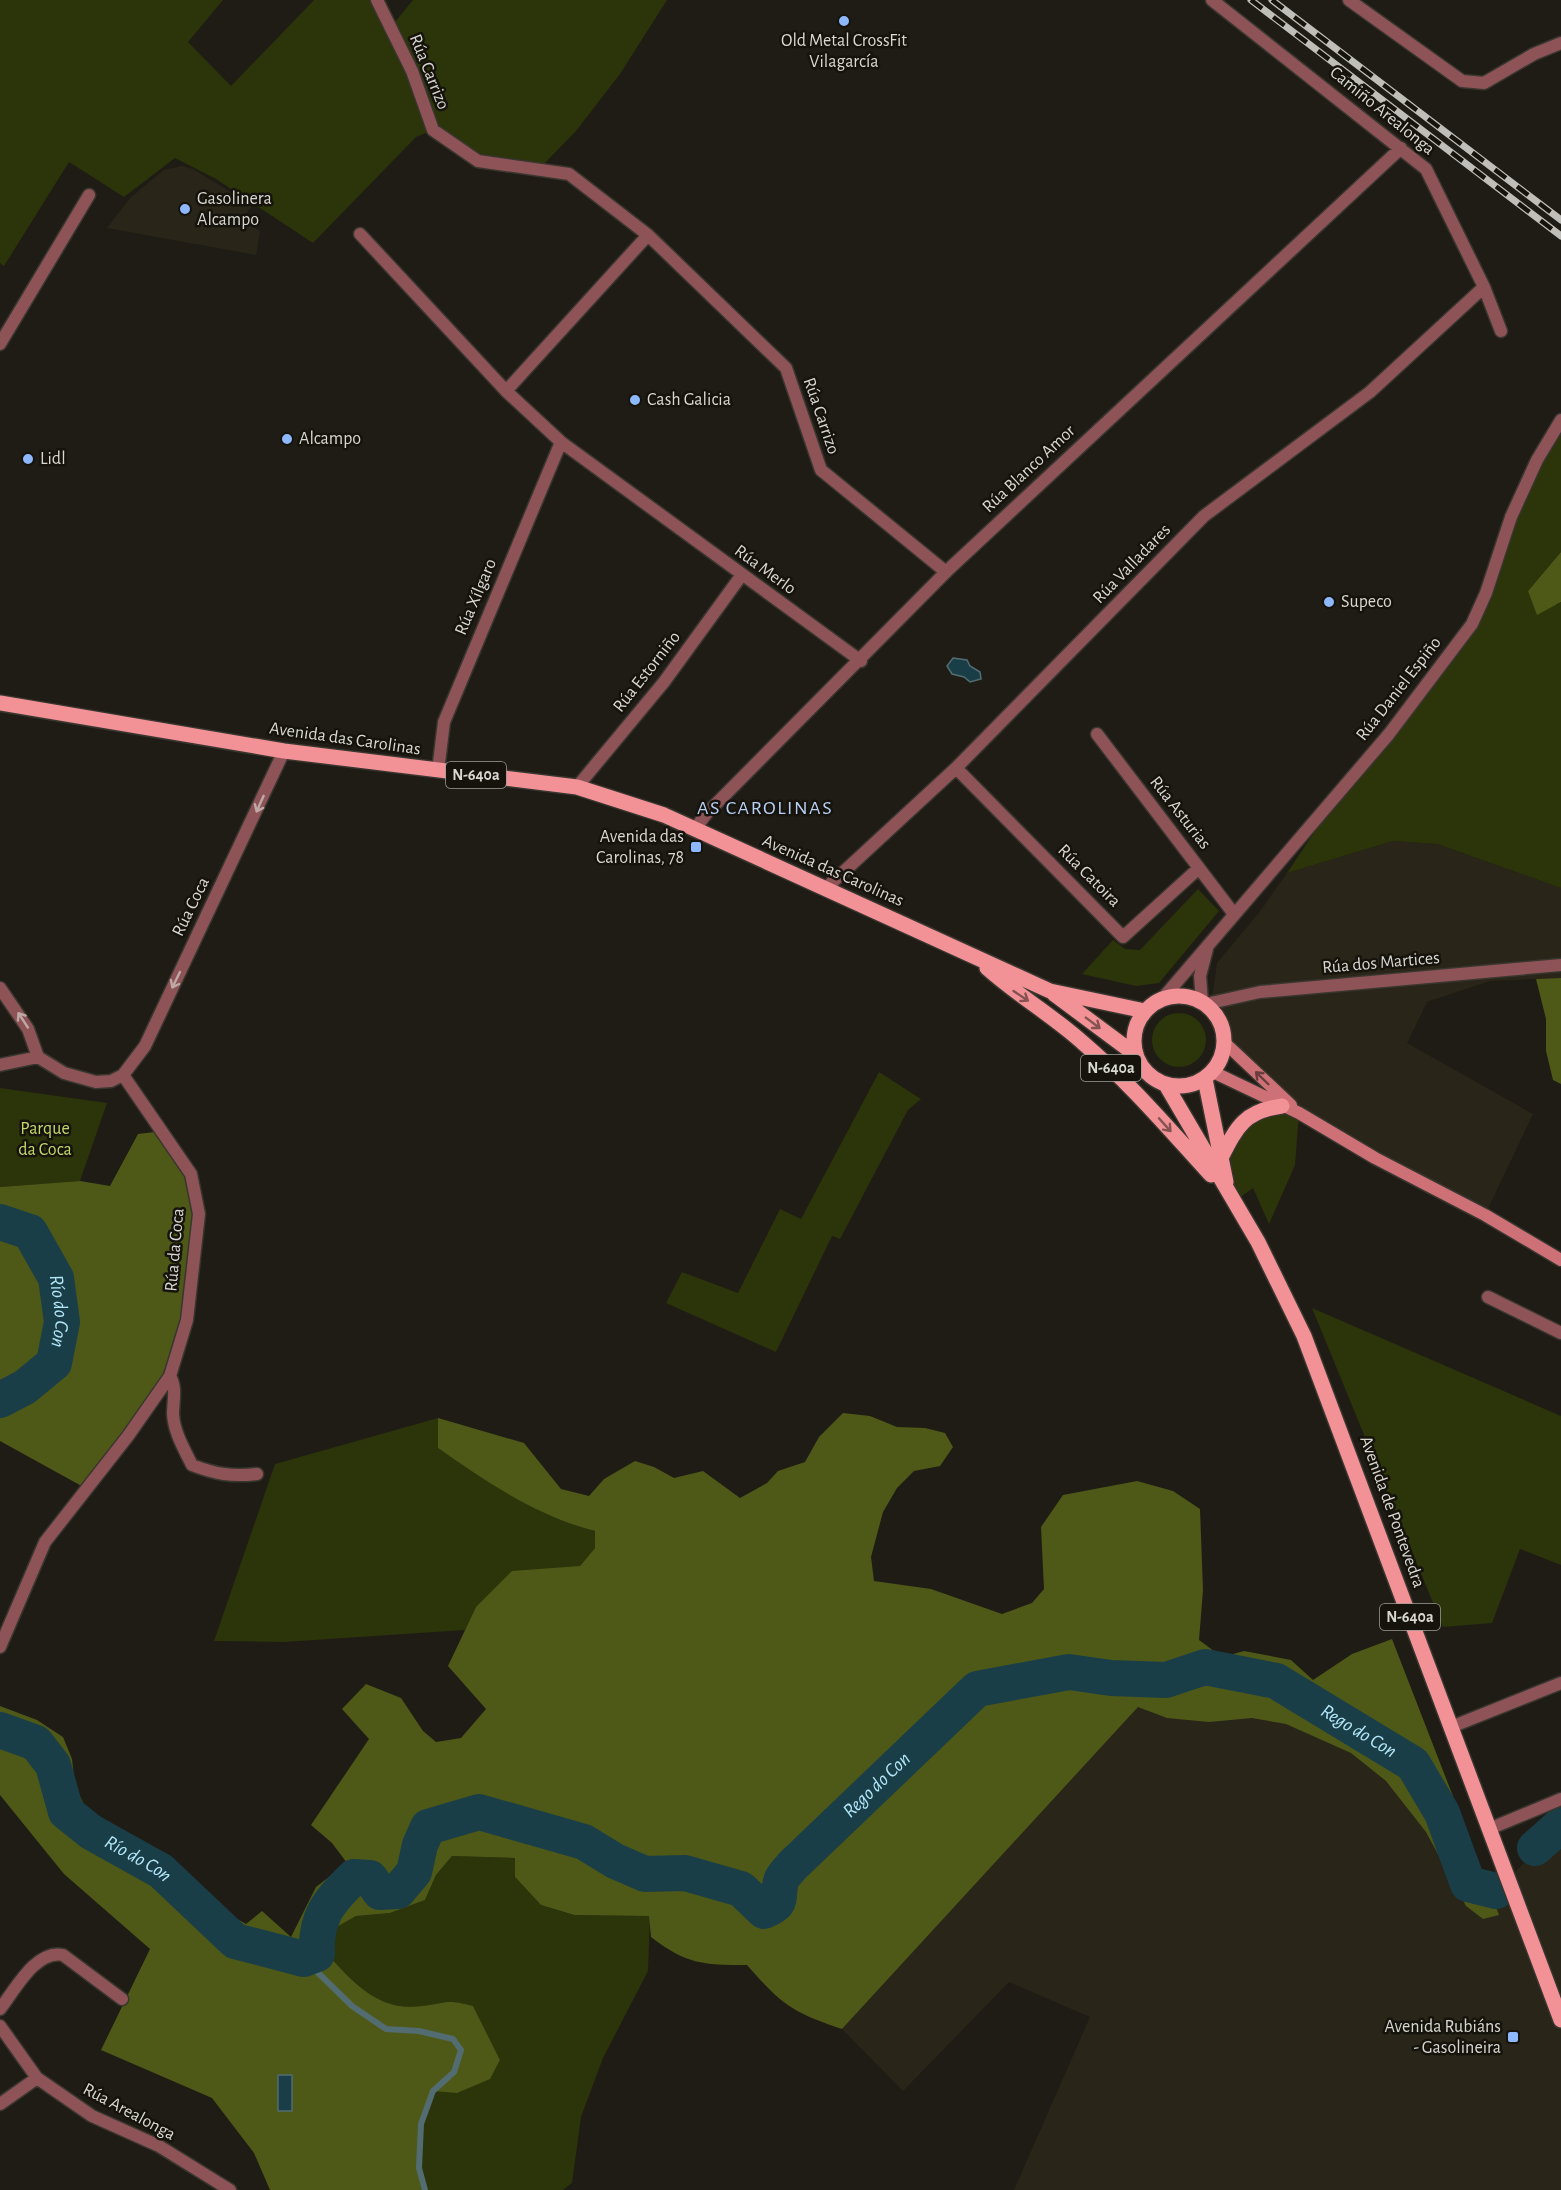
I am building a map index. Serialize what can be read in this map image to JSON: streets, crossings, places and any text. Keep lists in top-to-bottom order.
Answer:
{
  "streets": {
    "main road": ["Avenida das Carolinas", "N-640a", "Avenida de Pontevedra"],
    "street": [
      "Rúa Carrizo",
      "Camiño Arealonga",
      "Rúa Blanco Amor",
      "Rúa Valladares",
      "Rúa Merlo",
      "Rúa Xílgaro",
      "Rúa Estorniño",
      "Rúa Daniel Espiño",
      "Rúa Asturias",
      "Rúa Catoira",
      "Rúa Coca",
      "Rúa dos Martices",
      "Rúa da Coca",
      "Rúa Arealonga"
    ]
  },
  "crossings": [
    ["Rúa Carrizo", "Rúa Blanco Amor"],
    ["Camiño Arealonga", "Rúa Blanco Amor"],
    ["Camiño Arealonga", "Rúa Valladares"],
    ["Rúa Blanco Amor", "Rúa Merlo"],
    ["Rúa Blanco Amor", "Avenida das Carolinas"],
    ["Rúa Valladares", "Avenida das Carolinas"],
    ["Rúa Valladares", "Rúa Catoira"],
    ["Rúa Merlo", "Rúa Xílgaro"],
    ["Rúa Merlo", "Rúa Estorniño"],
    ["Rúa Xílgaro", "Avenida das Carolinas"],
    ["Rúa Estorniño", "Avenida das Carolinas"],
    ["Rúa Daniel Espiño", "N-640a"],
    ["Rúa Daniel Espiño", "Rúa Asturias"],
    ["Rúa Daniel Espiño", "Rúa dos Martices"],
    ["Avenida das Carolinas", "N-640a"],
    ["Avenida das Carolinas", "Rúa Coca"],
    ["N-640a", "Rúa dos Martices"],
    ["N-640a", "Avenida de Pontevedra"],
    ["Rúa Asturias", "Rúa Catoira"],
    ["Rúa Coca", "Rúa da Coca"]
  ],
  "one_way": ["Rúa Coca"],
  "districts": ["AS CAROLINAS"],
  "water": ["Río do Con", "Rego do Con"],
  "parks": ["Parque da Coca"],
  "places": {
    "other": [
      "Old Metal CrossFit Vilagarcía",
      "Gasolinera Alcampo",
      "Cash Galicia",
      "Alcampo",
      "Lidl",
      "Supeco"
    ],
    "transit": ["Avenida das Carolinas, 78", "Avenida Rubiáns - Gasolineira"]
  }
}
